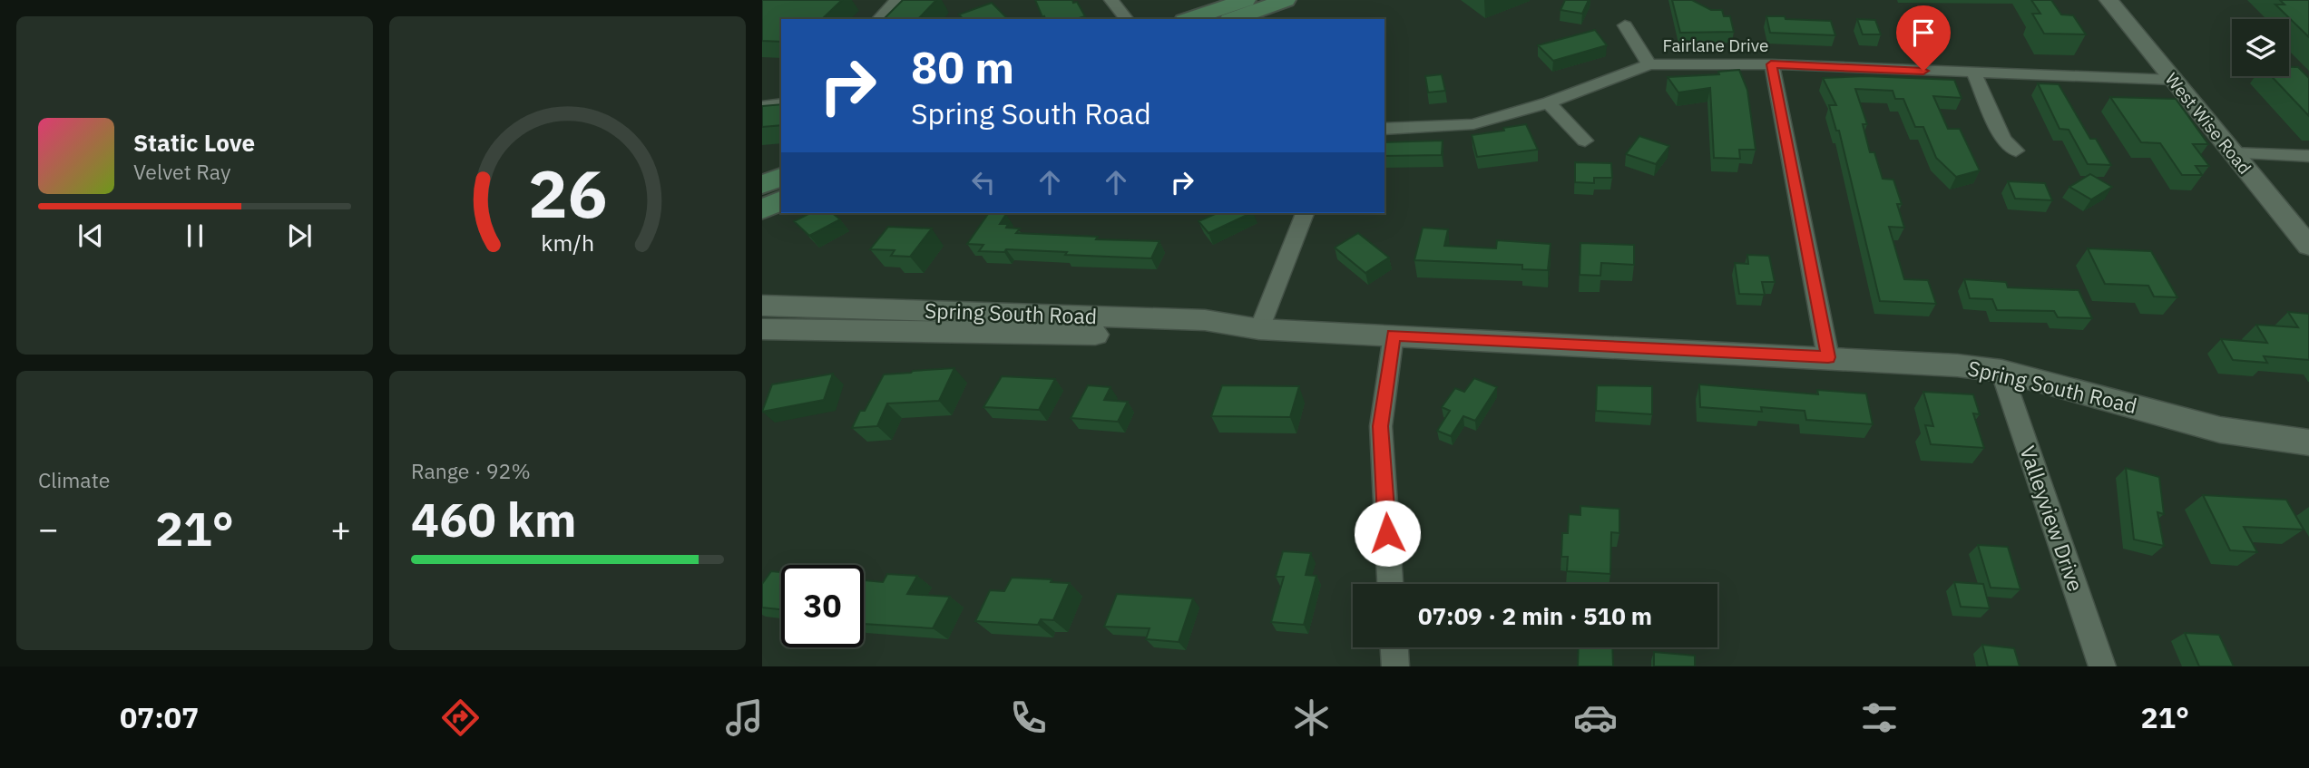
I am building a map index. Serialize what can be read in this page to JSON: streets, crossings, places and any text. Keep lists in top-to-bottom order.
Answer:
{
  "streets": {
    "street": [
      "Fairlane Drive",
      "West Wise Road",
      "Spring South Road",
      "Valleyview Drive"
    ]
  },
  "crossings": [
    ["Fairlane Drive", "West Wise Road"],
    ["Spring South Road", "Valleyview Drive"]
  ],
  "page": {
    "turn": ["80 m", "Spring South Road"],
    "song": ["Static Love", "Velvet Ray"],
    "tile": [
      "Climate",
      ["Range · 92%", "460 km"]
    ],
    "heat": ["−", "21°", "+"],
    "limit": "30",
    "trip": "07:09 · 2 min · 510 m",
    "tabs": ["07:07", "21°"],
    "gauge": ["26", "km/h"]
  }
}
